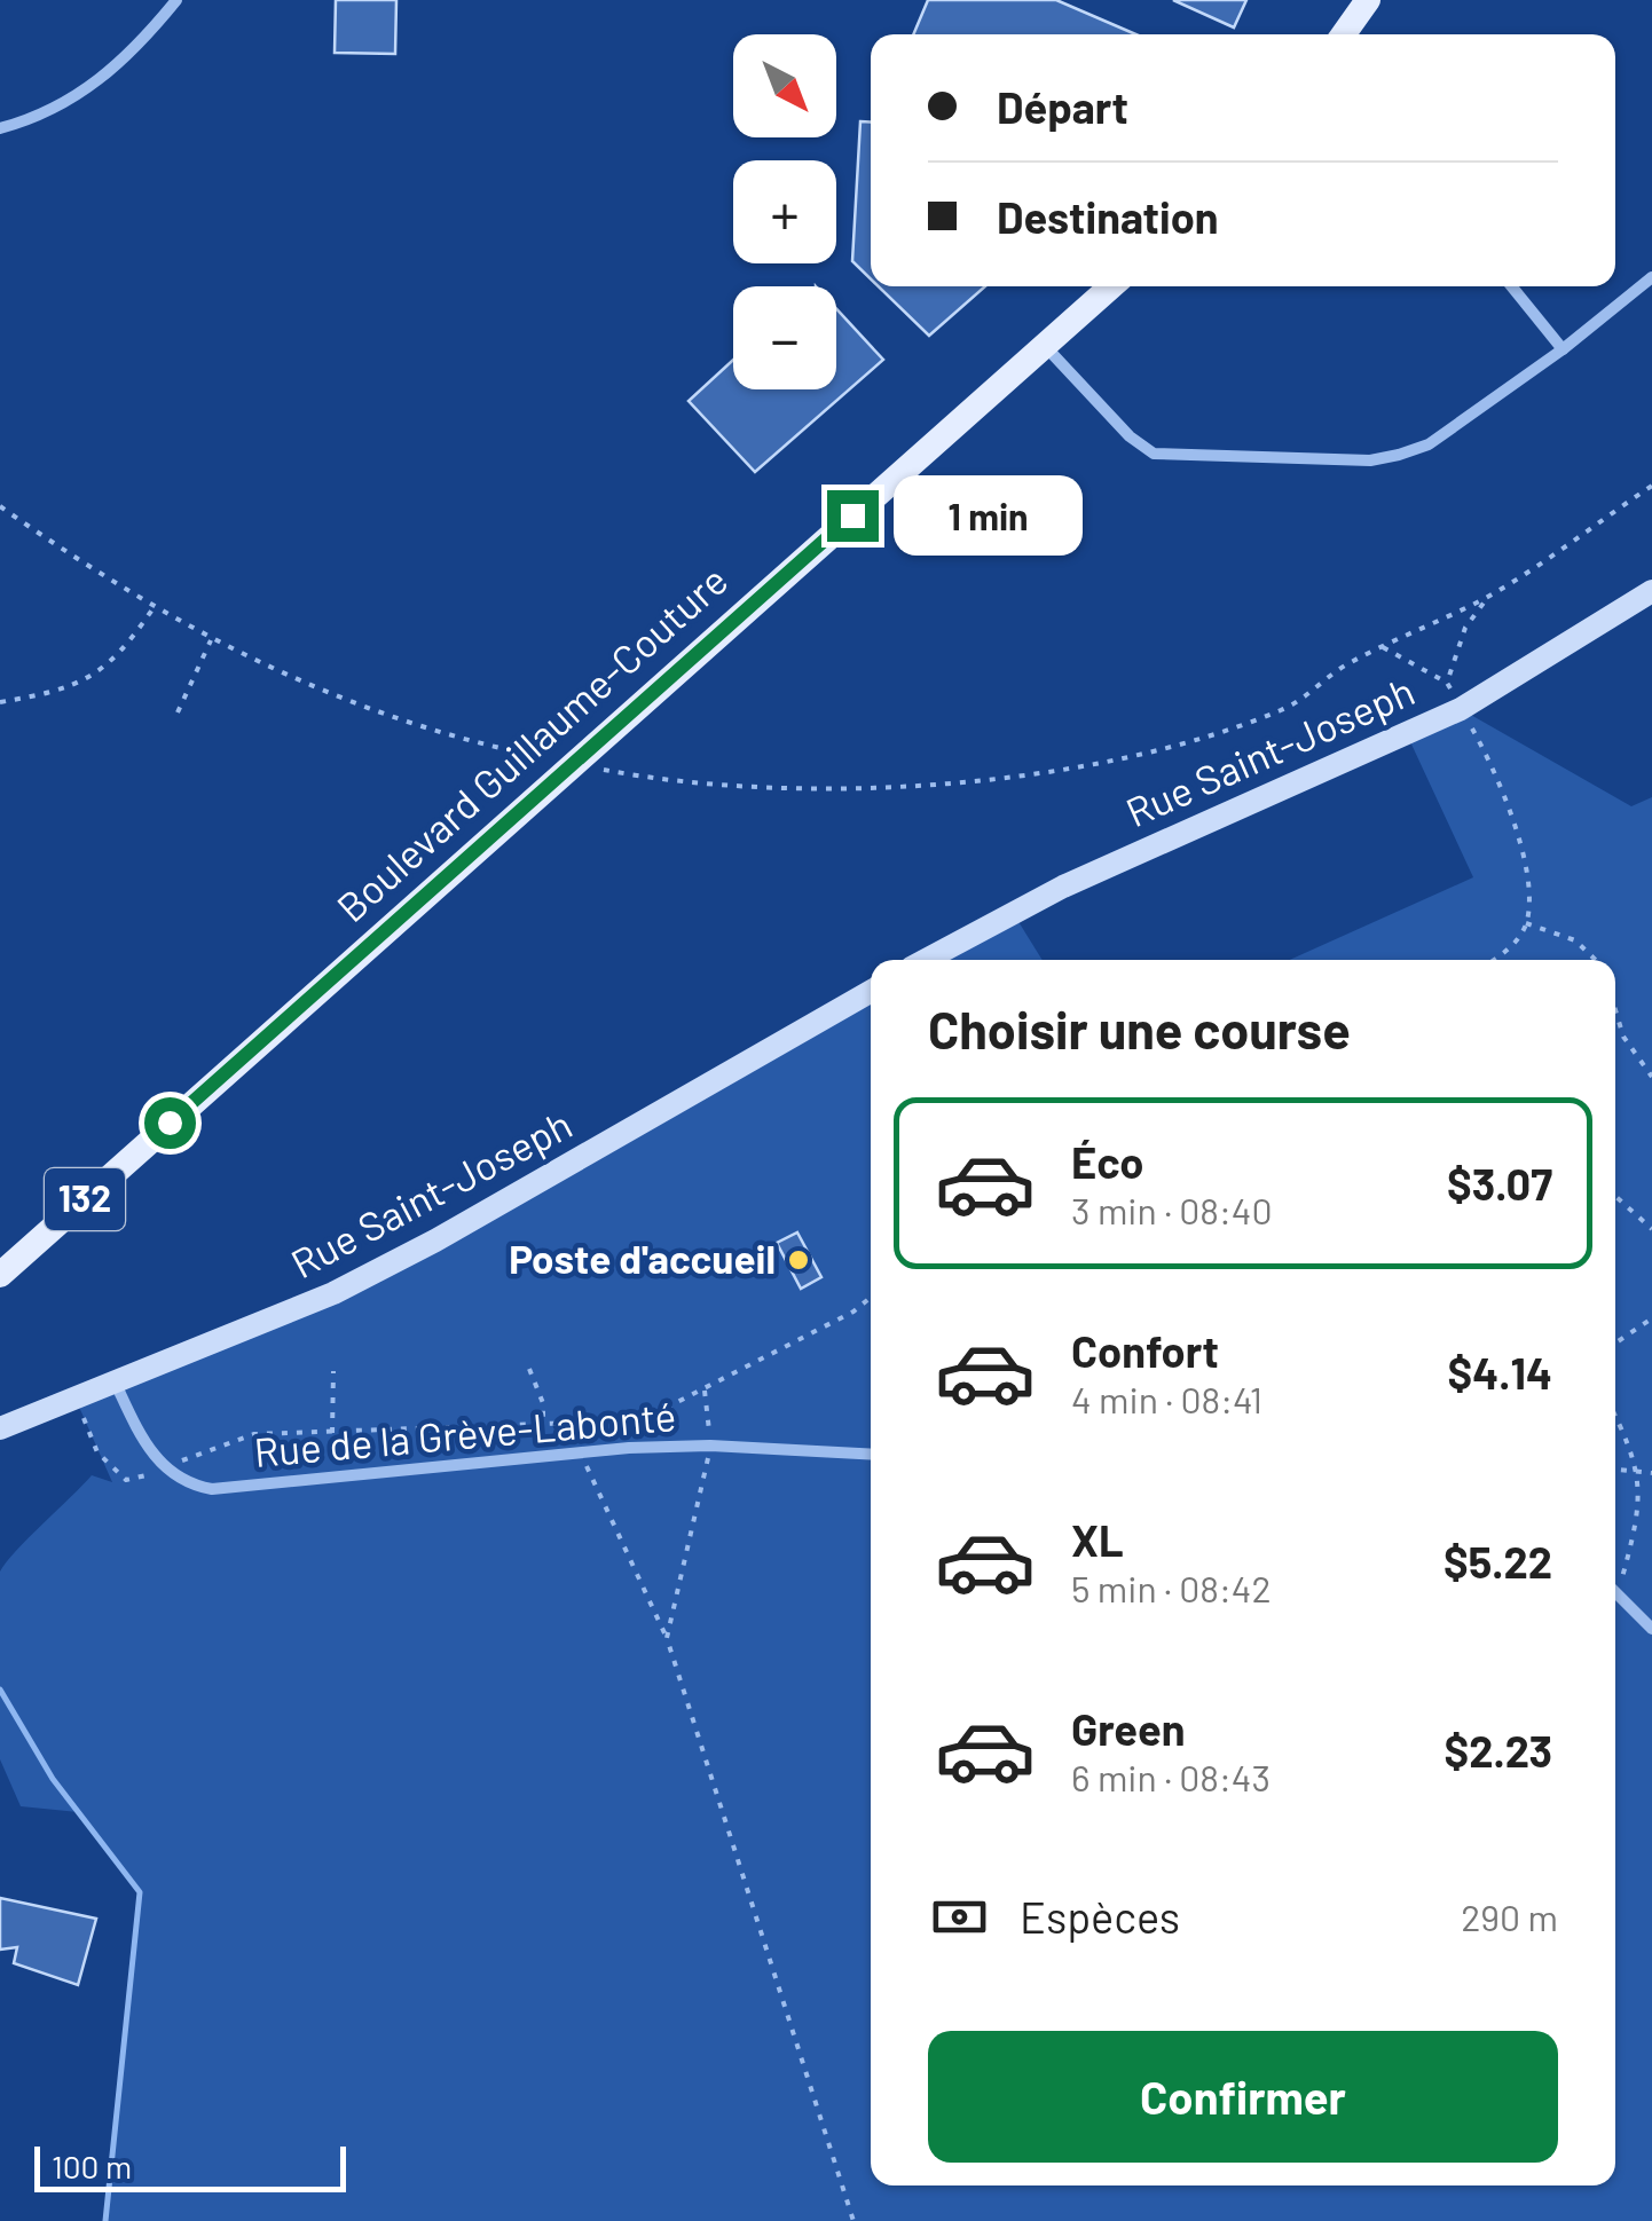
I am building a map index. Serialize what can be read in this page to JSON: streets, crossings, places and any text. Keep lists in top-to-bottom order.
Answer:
{
  "streets": {
    "main road": ["Boulevard Guillaume-Couture", "132"],
    "street": ["Rue Saint-Joseph", "Rue de la Grève-Labonté"]
  },
  "places": ["Poste d'accueil"],
  "scale_bar": "100 m",
  "north": "bottom right",
  "page": {
    "map_buttons": ["+", "−"],
    "banner": ["Départ", "Destination"],
    "bubble": "1 min",
    "heading": "Choisir une course",
    "list": [
      {
        "name": "Éco",
        "note": "3 min · 08:40",
        "value": "$3.07"
      },
      {
        "name": "Confort",
        "note": "4 min · 08:41",
        "value": "$4.14"
      },
      {
        "name": "XL",
        "note": "5 min · 08:42",
        "value": "$5.22"
      },
      {
        "name": "Green",
        "note": "6 min · 08:43",
        "value": "$2.23"
      }
    ],
    "pay": ["Espèces", "290 m"],
    "buttons": "Confirmer",
    "scale": "100 m"
  }
}
